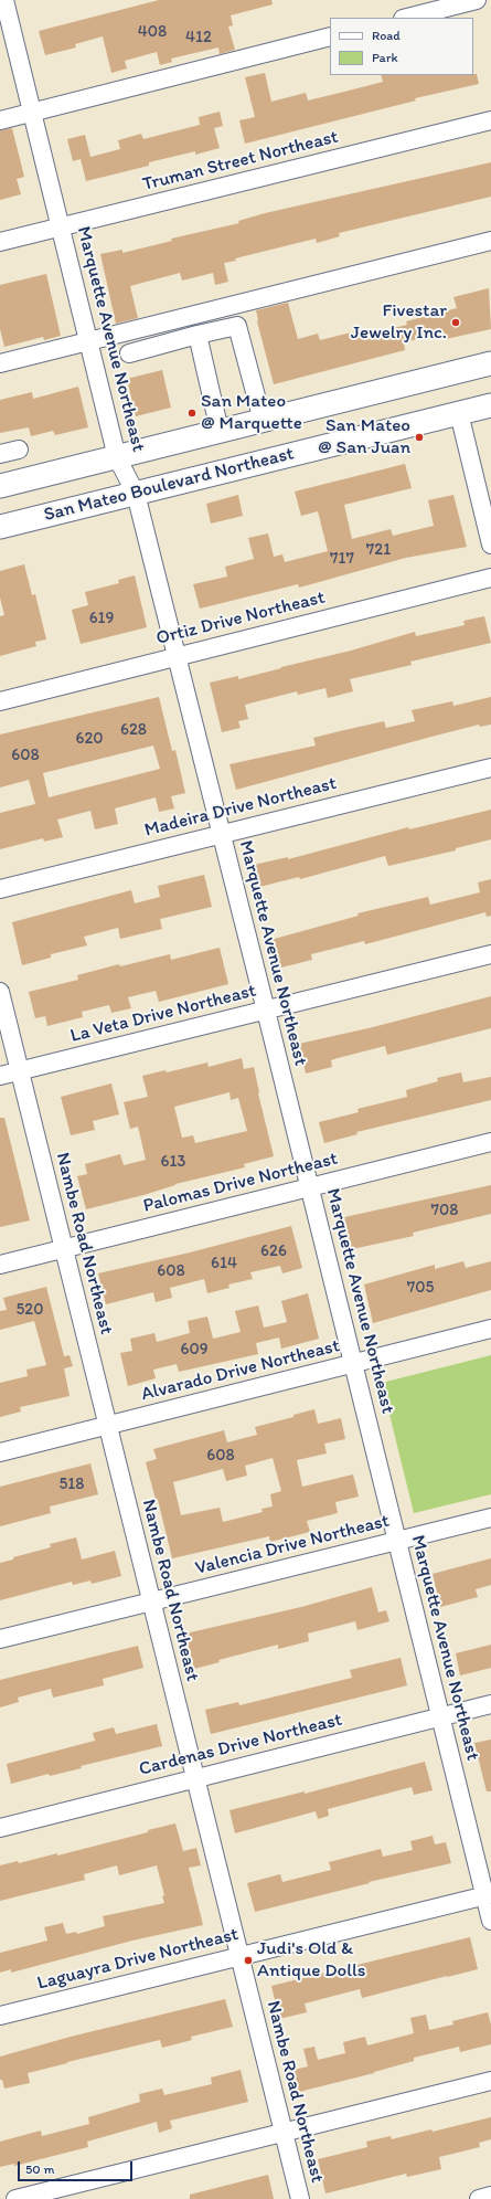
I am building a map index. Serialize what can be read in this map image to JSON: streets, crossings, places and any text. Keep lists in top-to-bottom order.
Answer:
{
  "streets": {
    "main road": ["San Mateo Boulevard Northeast"],
    "street": [
      "Truman Street Northeast",
      "Marquette Avenue Northeast",
      "Ortiz Drive Northeast",
      "Madeira Drive Northeast",
      "La Veta Drive Northeast",
      "Palomas Drive Northeast",
      "Nambe Road Northeast",
      "Alvarado Drive Northeast",
      "Valencia Drive Northeast",
      "Cardenas Drive Northeast",
      "Laguayra Drive Northeast"
    ]
  },
  "crossings": [
    ["Truman Street Northeast", "Marquette Avenue Northeast"],
    ["Marquette Avenue Northeast", "San Mateo Boulevard Northeast"],
    ["Marquette Avenue Northeast", "Ortiz Drive Northeast"],
    ["Marquette Avenue Northeast", "Madeira Drive Northeast"],
    ["Marquette Avenue Northeast", "La Veta Drive Northeast"],
    ["Marquette Avenue Northeast", "Palomas Drive Northeast"],
    ["Marquette Avenue Northeast", "Alvarado Drive Northeast"],
    ["Marquette Avenue Northeast", "Valencia Drive Northeast"],
    ["Marquette Avenue Northeast", "Cardenas Drive Northeast"],
    ["Marquette Avenue Northeast", "Laguayra Drive Northeast"],
    ["La Veta Drive Northeast", "Nambe Road Northeast"],
    ["Palomas Drive Northeast", "Nambe Road Northeast"],
    ["Nambe Road Northeast", "Alvarado Drive Northeast"],
    ["Nambe Road Northeast", "Valencia Drive Northeast"],
    ["Nambe Road Northeast", "Cardenas Drive Northeast"],
    ["Nambe Road Northeast", "Laguayra Drive Northeast"]
  ],
  "places": [
    "Fivestar Jewelry Inc.",
    "San Mateo @ Marquette",
    "San Mateo @ San Juan",
    "Judi's Old & Antique Dolls"
  ],
  "house_numbers": [
    "408",
    "412",
    "721",
    "717",
    "619",
    "628",
    "620",
    "608",
    "613",
    "708",
    "626",
    "614",
    "608",
    "705",
    "520",
    "609",
    "608",
    "518"
  ],
  "legend": ["Road", "Park"],
  "scale_bar": "50 m"
}
